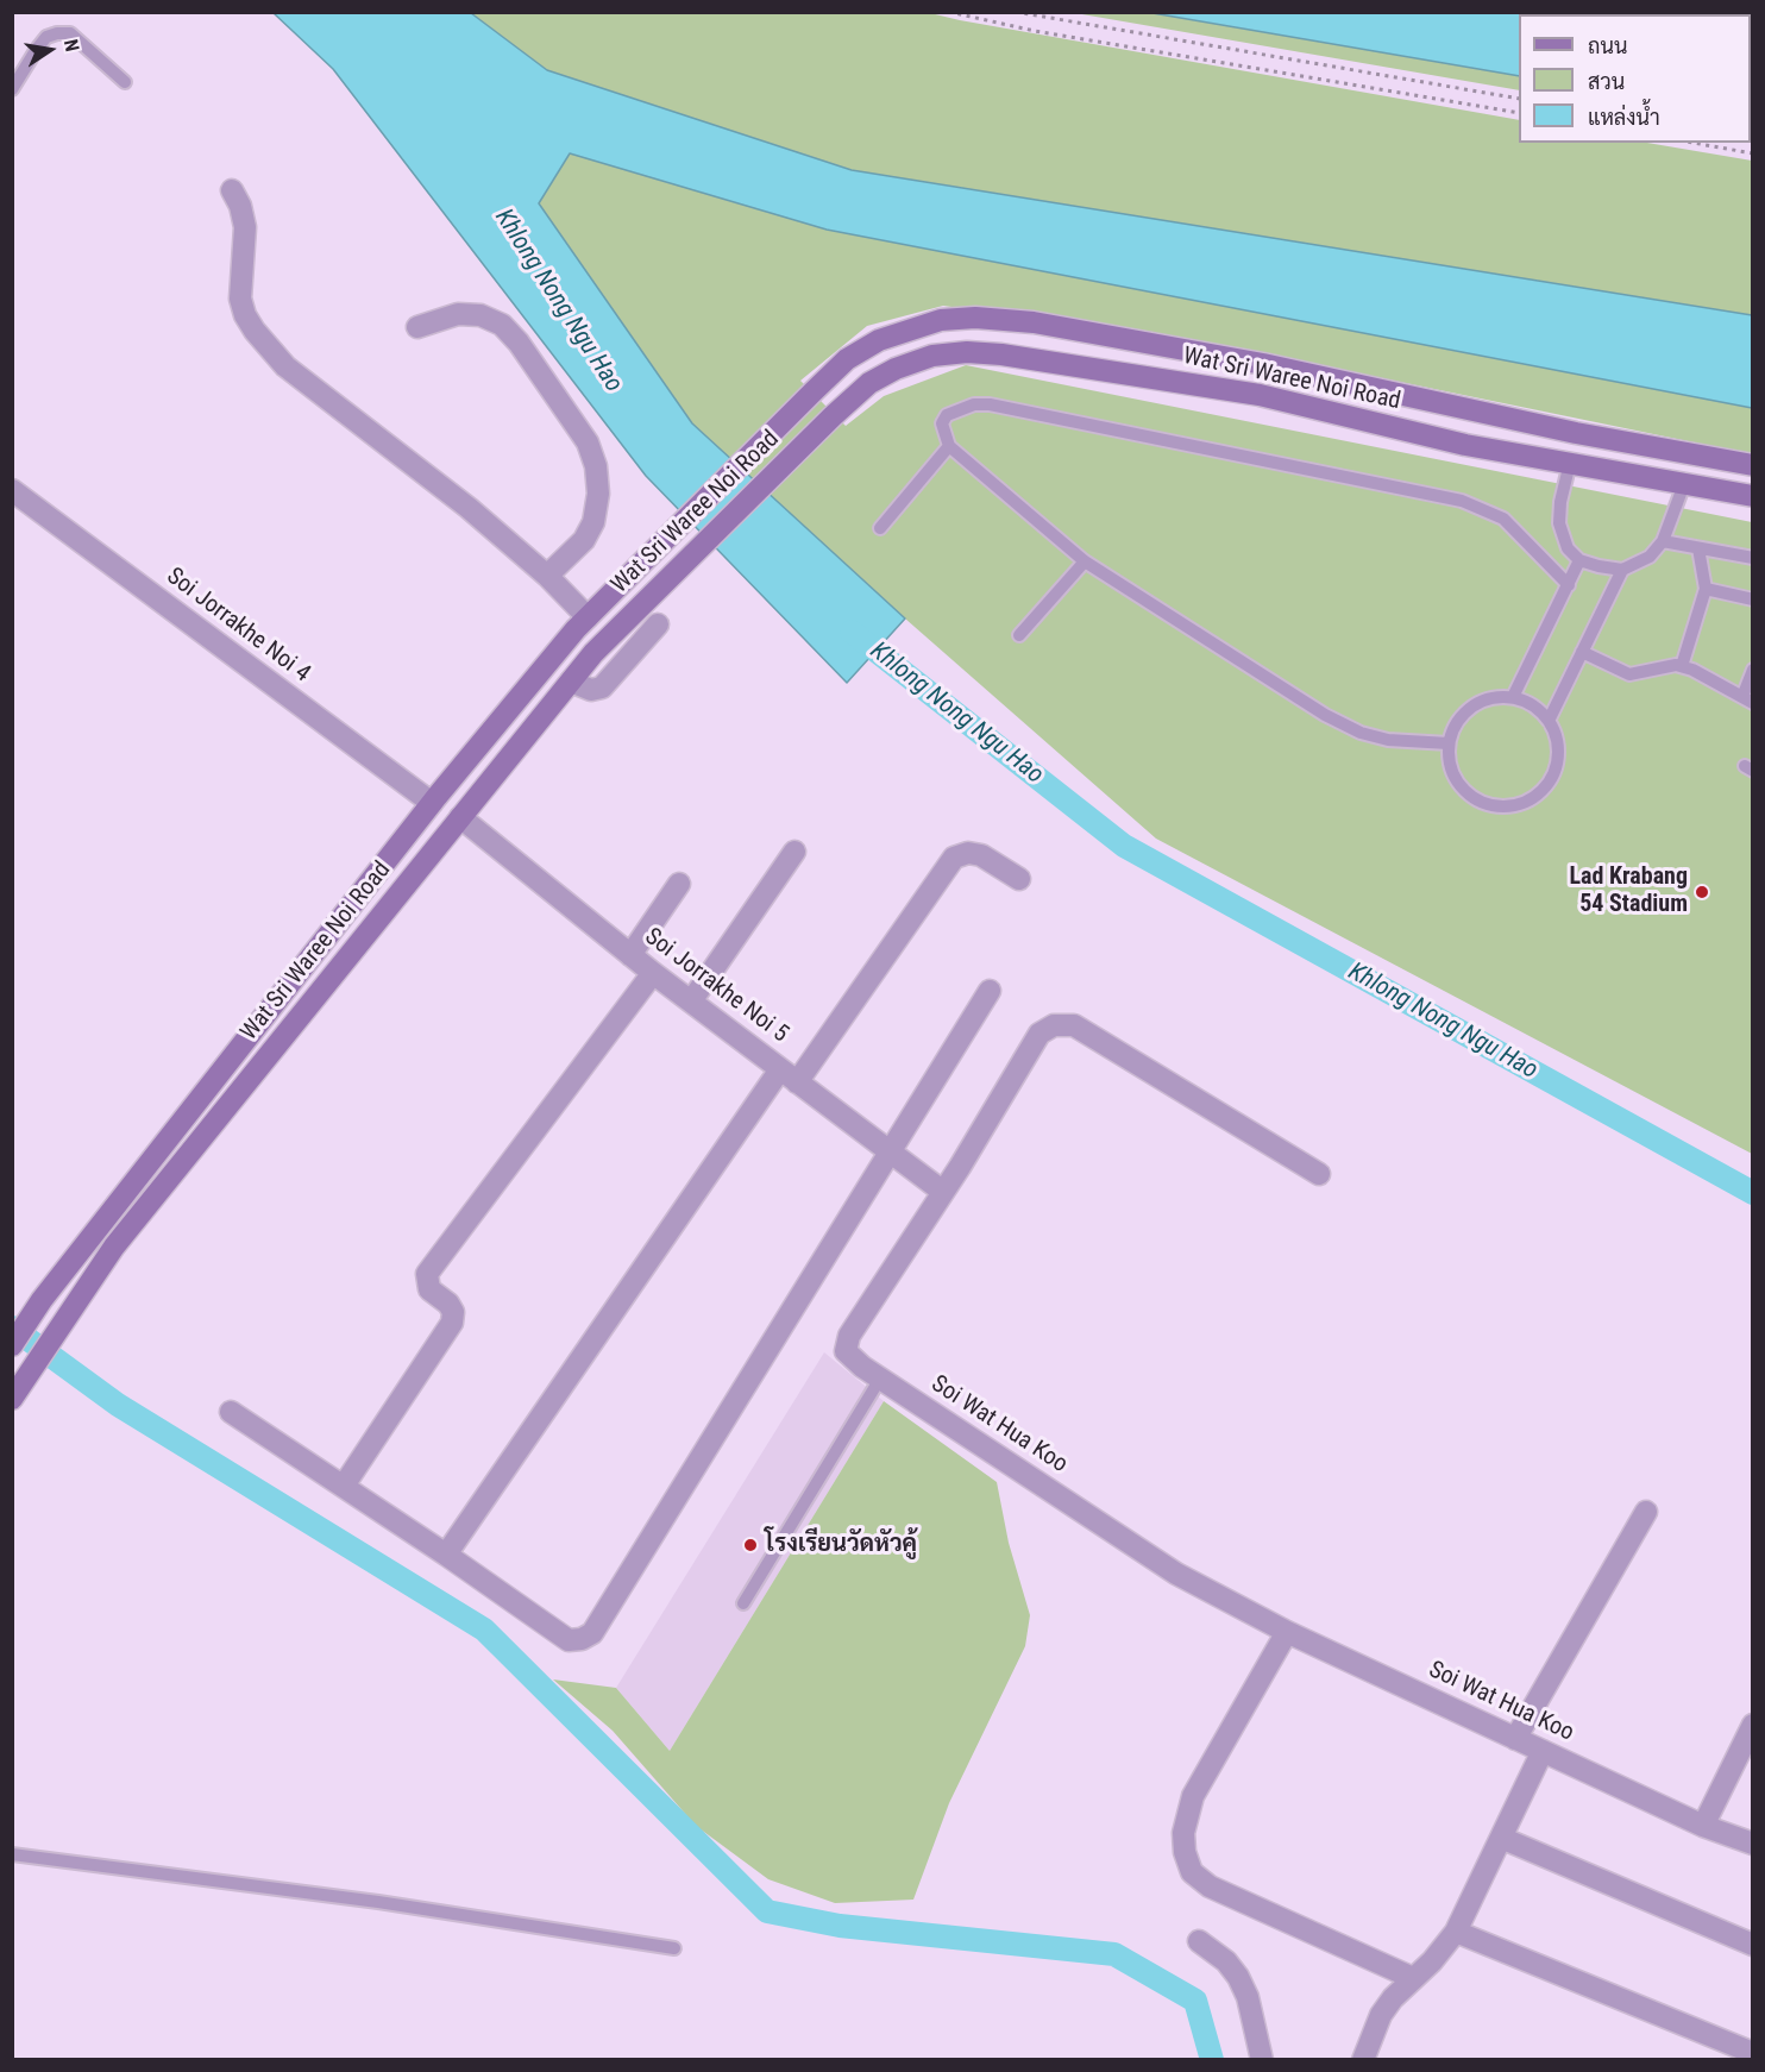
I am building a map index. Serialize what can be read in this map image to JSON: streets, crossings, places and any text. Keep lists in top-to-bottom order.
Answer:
{
  "streets": {
    "main road": ["Wat Sri Waree Noi Road"],
    "street": ["Soi Jorrakhe Noi 4", "Soi Jorrakhe Noi 5", "Soi Wat Hua Koo"]
  },
  "crossings": [
    ["Wat Sri Waree Noi Road", "Soi Jorrakhe Noi 4"],
    ["Wat Sri Waree Noi Road", "Soi Jorrakhe Noi 5"],
    ["Soi Jorrakhe Noi 5", "Soi Wat Hua Koo"]
  ],
  "water": ["Khlong Nong Ngu Hao"],
  "places": ["Lad Krabang 54 Stadium", "โรงเรียนวัดหัวคู้"],
  "legend": ["ถนน", "สวน", "แหล่งน้ำ"],
  "north": "right"
}
